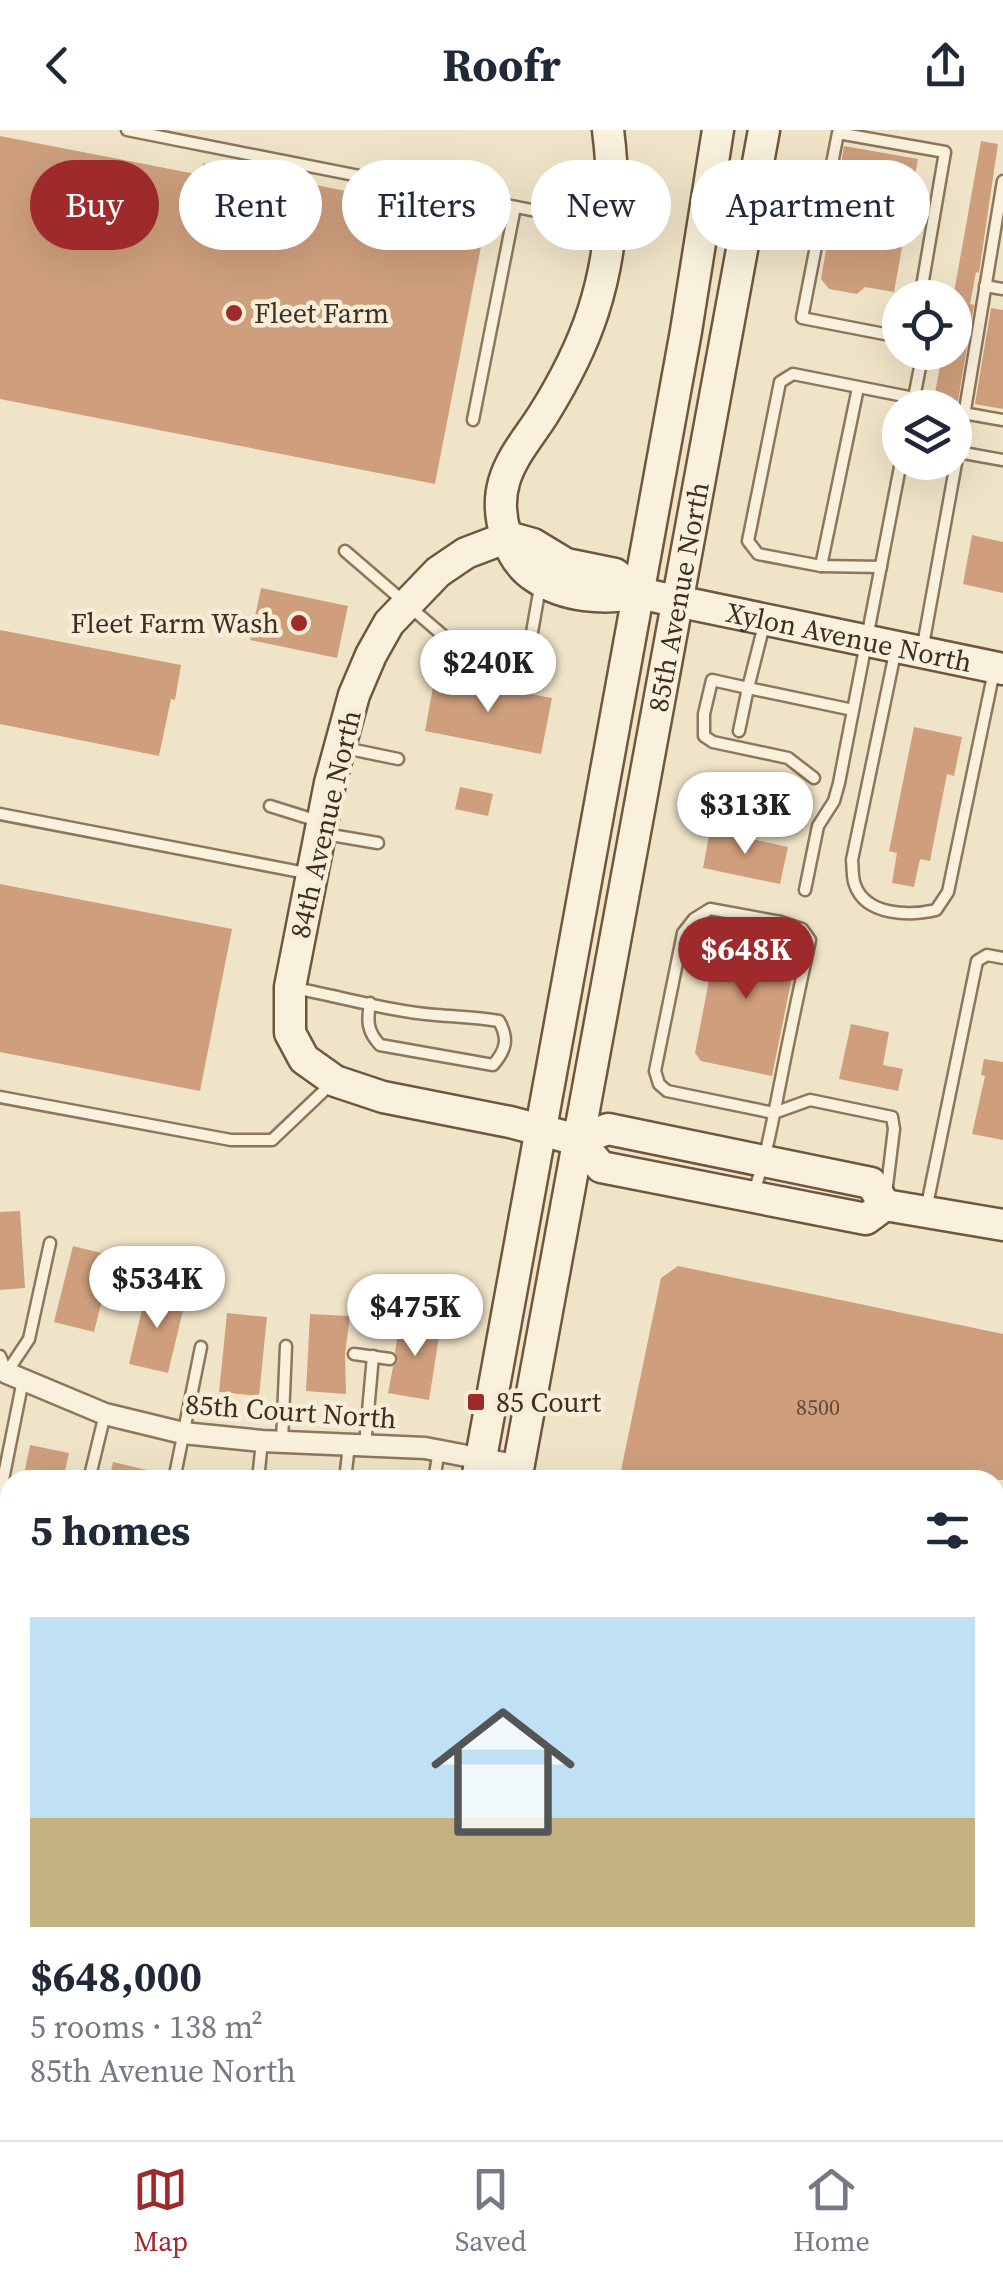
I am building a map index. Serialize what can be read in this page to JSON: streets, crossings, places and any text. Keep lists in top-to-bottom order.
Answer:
{
  "streets": {
    "street": [
      "85th Avenue North",
      "Xylon Avenue North",
      "84th Avenue North",
      "85th Court North"
    ]
  },
  "crossings": [
    ["85th Avenue North", "Xylon Avenue North"],
    ["85th Avenue North", "85th Court North"]
  ],
  "places": {
    "other": ["Fleet Farm", "Fleet Farm Wash"],
    "transit": ["85 Court"]
  },
  "house_numbers": ["8500"],
  "page": {
    "header": "Roofr",
    "chip": [
      "Buy",
      "Rent",
      "Filters",
      "New",
      "Apartment"
    ],
    "price": [
      "$240K",
      "$313K",
      "$648K",
      "$534K",
      "$475K"
    ],
    "heading": "5 homes",
    "list": [
      {
        "name": "$648,000",
        "note": "5 rooms · 138 m² · 85th Avenue North"
      }
    ],
    "tabs": ["Map", "Saved", "Home"]
  }
}
